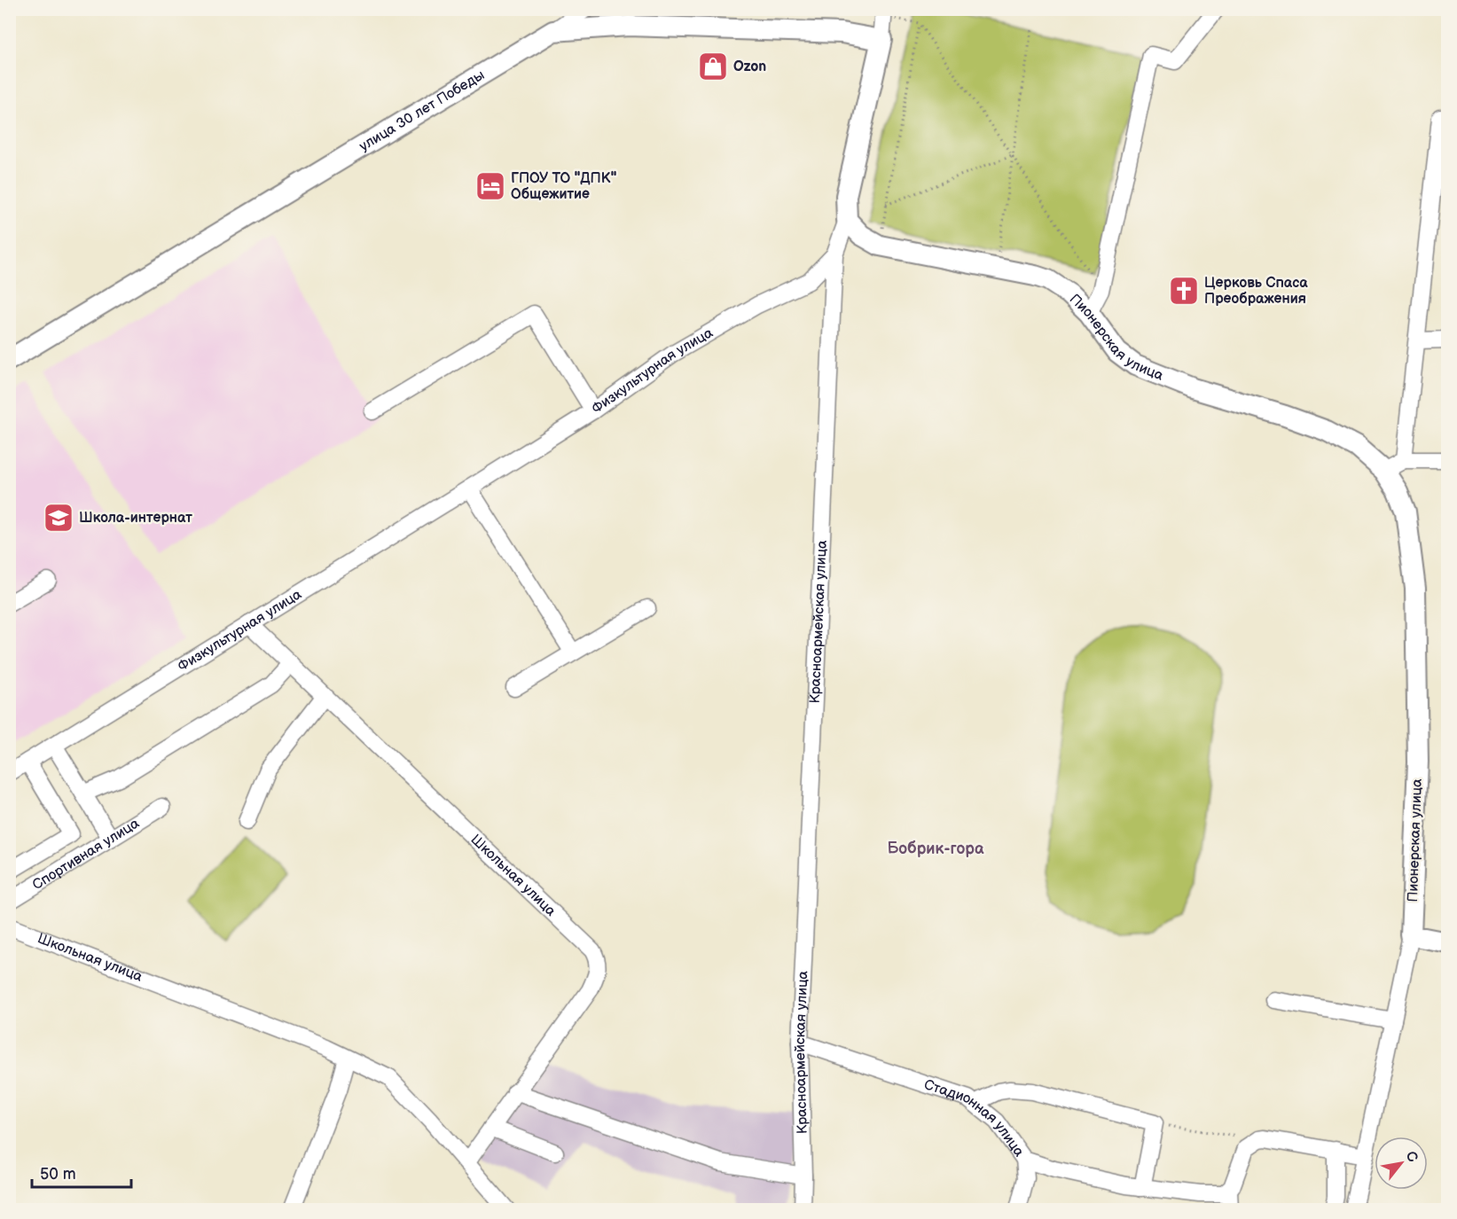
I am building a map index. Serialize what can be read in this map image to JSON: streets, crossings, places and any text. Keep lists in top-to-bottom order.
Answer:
{
  "streets": {
    "main road": ["улица 30 лет Победы", "Пионерская улица", "Красноармейская улица"],
    "street": [
      "Физкультурная улица",
      "Спортивная улица",
      "Школьная улица",
      "Стадионная улица"
    ]
  },
  "crossings": [
    ["улица 30 лет Победы", "Красноармейская улица"],
    ["Пионерская улица", "Красноармейская улица"],
    ["Физкультурная улица", "Красноармейская улица"],
    ["Физкультурная улица", "Школьная улица"],
    ["Красноармейская улица", "Стадионная улица"]
  ],
  "districts": ["Бобрик-гора"],
  "places": {
    "shop": ["Ozon"],
    "hotel": ["ГПОУ ТО \"ДПК\" Общежитие"],
    "church": ["Церковь Спаса Преображения"],
    "school or university": ["Школа-интернат"]
  },
  "scale_bar": "50 m",
  "north": "top right"
}
